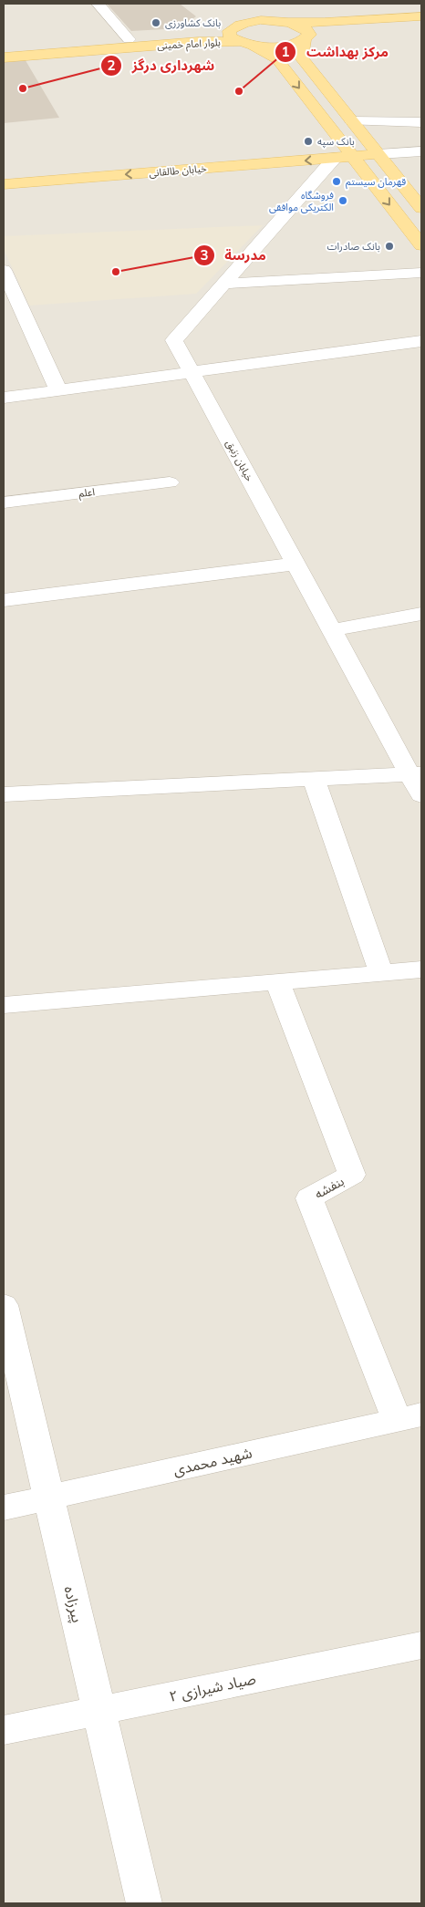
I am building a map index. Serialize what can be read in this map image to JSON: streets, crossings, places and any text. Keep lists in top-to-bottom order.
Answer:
{
  "streets": {
    "main road": ["بلوار امام خمینی", "خیابان طالقانی"],
    "street": [
      "خیابان زنبق",
      "اعلم",
      "بنفشه",
      "شهید محمدی",
      "پیرزاده",
      "صیاد شیرازی ۲"
    ]
  },
  "crossings": [
    ["خیابان طالقانی", "خیابان زنبق"],
    ["بنفشه", "شهید محمدی"],
    ["شهید محمدی", "پیرزاده"],
    ["پیرزاده", "صیاد شیرازی ۲"]
  ],
  "places": [
    "بانک کشاورزی",
    "شهرداری درگز",
    "مرکز بهداشت",
    "بانک سپه",
    "قهرمان سیستم",
    "فروشگاه الکتریکی موافقی",
    "بانک صادرات",
    "مدرسة"
  ]
}
